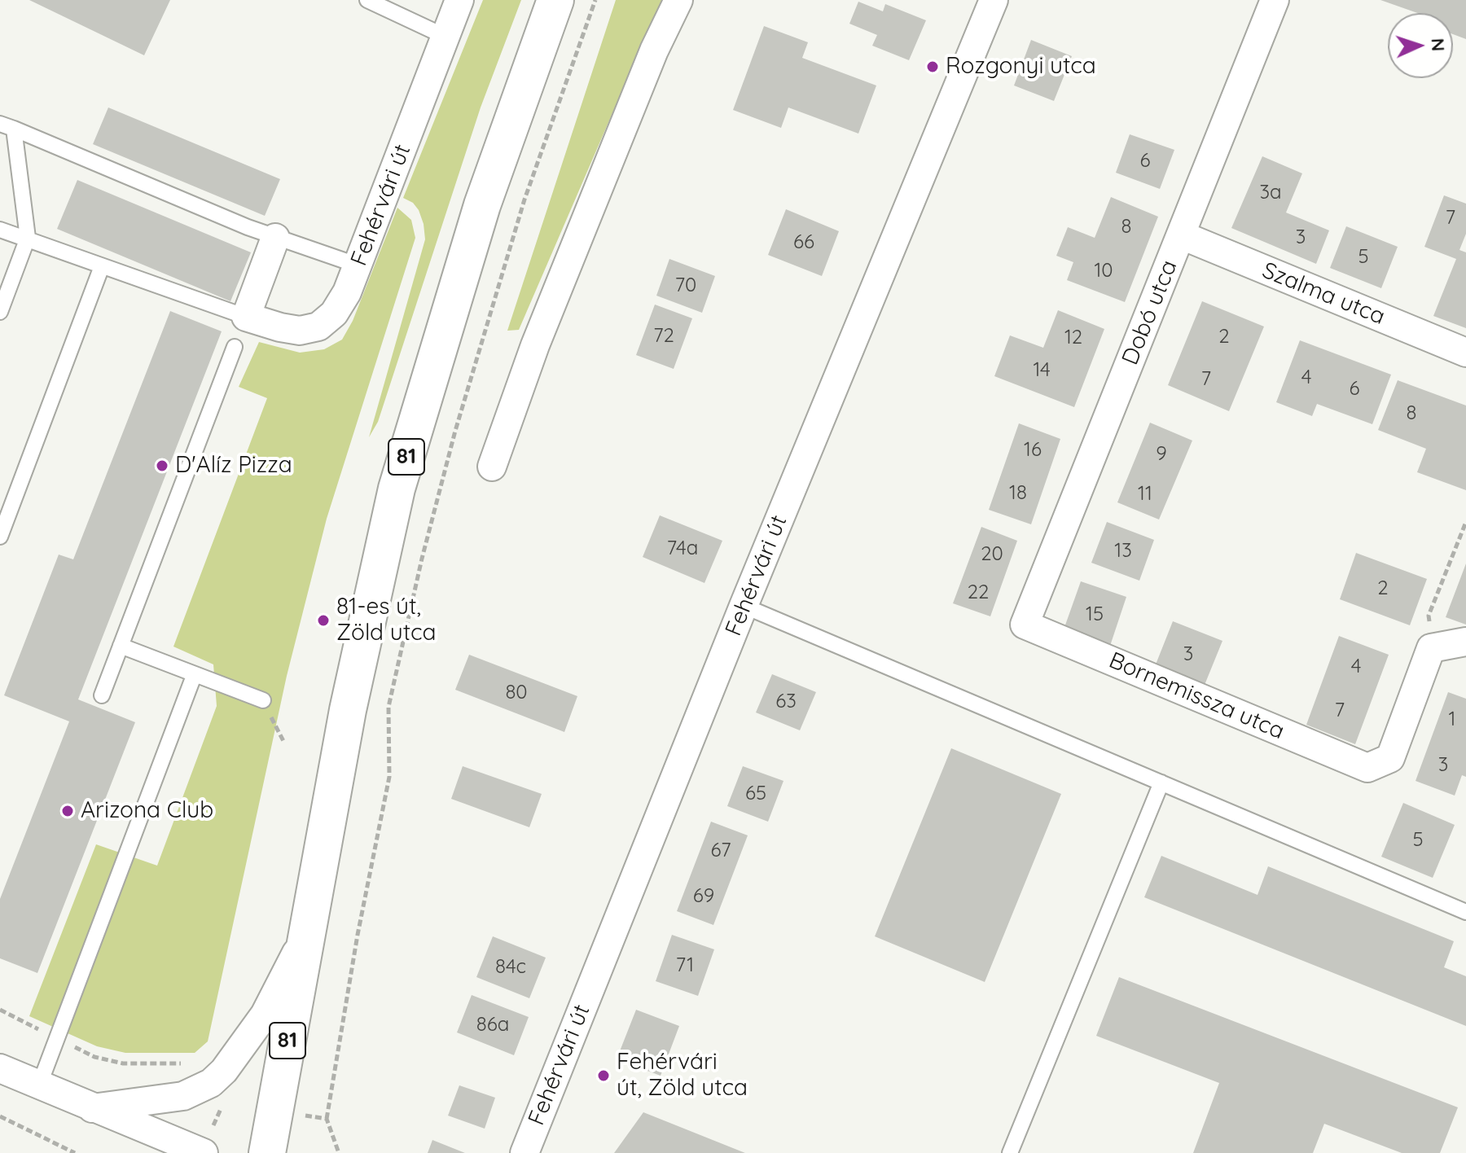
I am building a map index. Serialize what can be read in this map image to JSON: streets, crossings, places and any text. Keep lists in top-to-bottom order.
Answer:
{
  "streets": {
    "main road": ["81"],
    "street": [
      "Fehérvári út",
      "Szalma utca",
      "Dobó utca",
      "Bornemissza utca"
    ]
  },
  "crossings": [
    ["Szalma utca", "Dobó utca"],
    ["Dobó utca", "Bornemissza utca"]
  ],
  "places": [
    "Rozgonyi utca",
    "D'Alíz Pizza",
    "81-es út, Zöld utca",
    "Arizona Club",
    "Fehérvári út, Zöld utca"
  ],
  "house_numbers": [
    "6",
    "3a",
    "7",
    "8",
    "3",
    "66",
    "5",
    "10",
    "70",
    "72",
    "2",
    "12",
    "14",
    "4",
    "7",
    "6",
    "8",
    "16",
    "9",
    "18",
    "11",
    "74a",
    "13",
    "20",
    "2",
    "22",
    "15",
    "3",
    "4",
    "80",
    "63",
    "7",
    "1",
    "3",
    "65",
    "5",
    "67",
    "69",
    "71",
    "84c",
    "86a"
  ],
  "north": "right"
}
